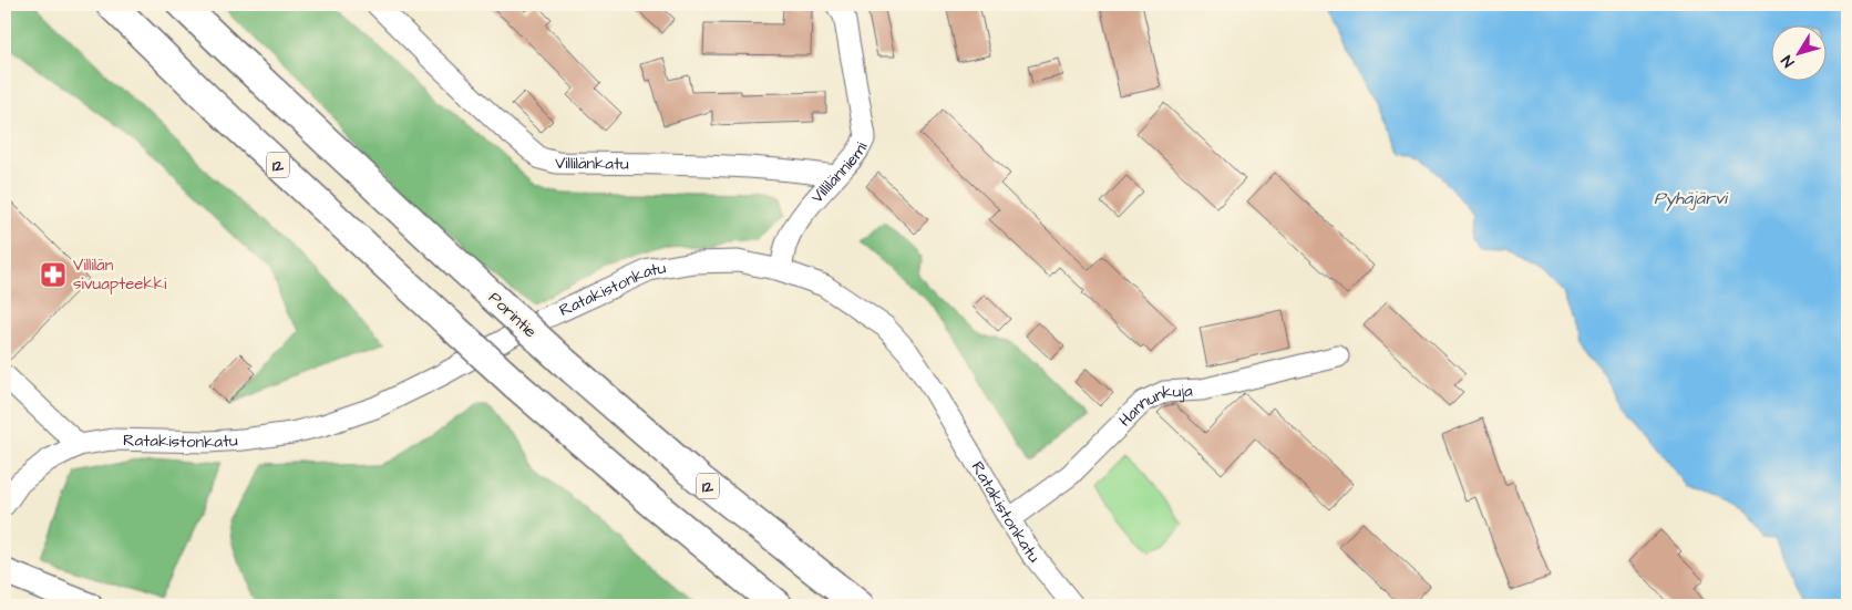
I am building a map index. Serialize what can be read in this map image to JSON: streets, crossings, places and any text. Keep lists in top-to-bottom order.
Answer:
{
  "streets": {
    "highway": ["12", "Porintie"],
    "street": [
      "Villilänkatu",
      "Villilänniemi",
      "Ratakistonkatu",
      "Hannunkuja"
    ]
  },
  "crossings": [
    ["Villilänkatu", "Villilänniemi"],
    ["Villilänniemi", "Ratakistonkatu"],
    ["Ratakistonkatu", "Hannunkuja"]
  ],
  "water": ["Pyhäjärvi"],
  "places": {
    "pharmacy": ["Villilän sivuapteekki"]
  },
  "north": "bottom left"
}
